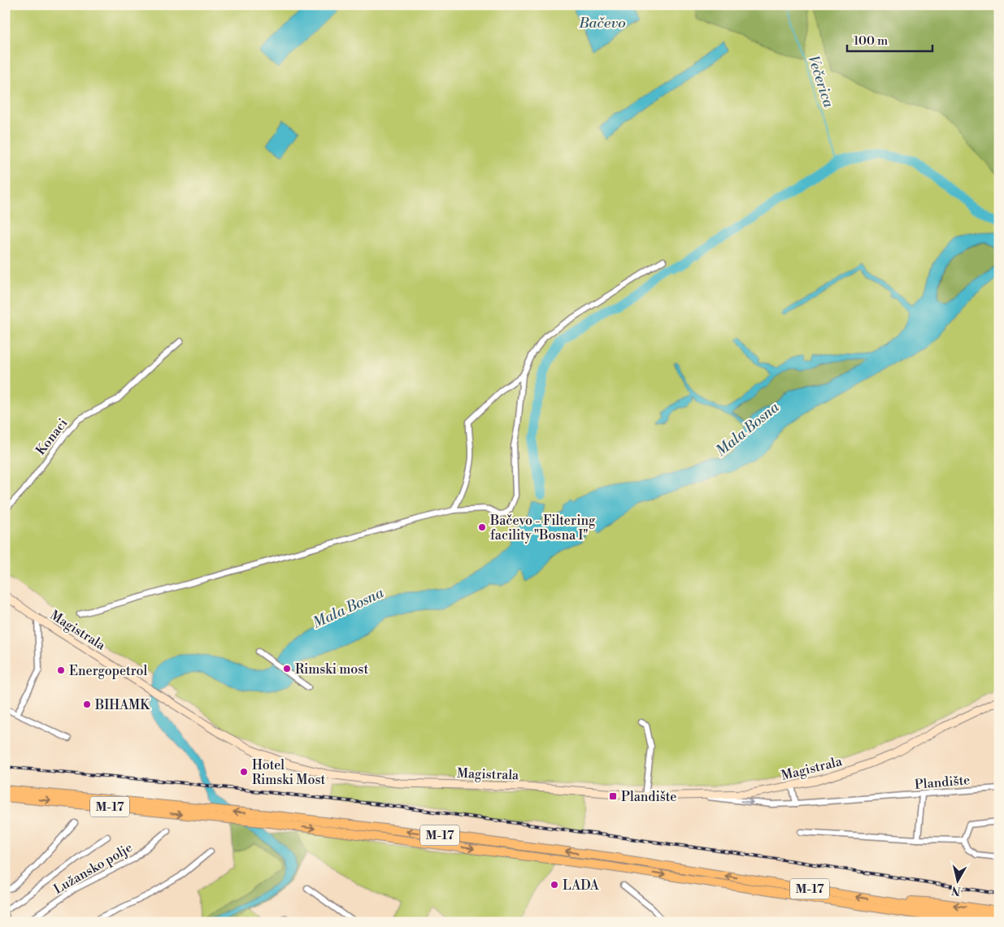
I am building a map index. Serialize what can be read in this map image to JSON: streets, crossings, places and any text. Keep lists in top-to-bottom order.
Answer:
{
  "streets": {
    "highway": ["M-17"],
    "main road": ["Magistrala"],
    "street": ["Konaci", "Plandište", "Lužansko polje"]
  },
  "crossings": [
    ["Magistrala", "Plandište"]
  ],
  "water": ["Bačevo", "Večerica", "Mala Bosna"],
  "places": {
    "other": [
      "Bačevo - Filtering facility \"Bosna I\"",
      "Rimski most",
      "Energopetrol",
      "BIHAMK",
      "Hotel Rimski Most",
      "LADA"
    ],
    "transit": ["Plandište"]
  },
  "scale_bar": "100 m",
  "north": "bottom"
}
